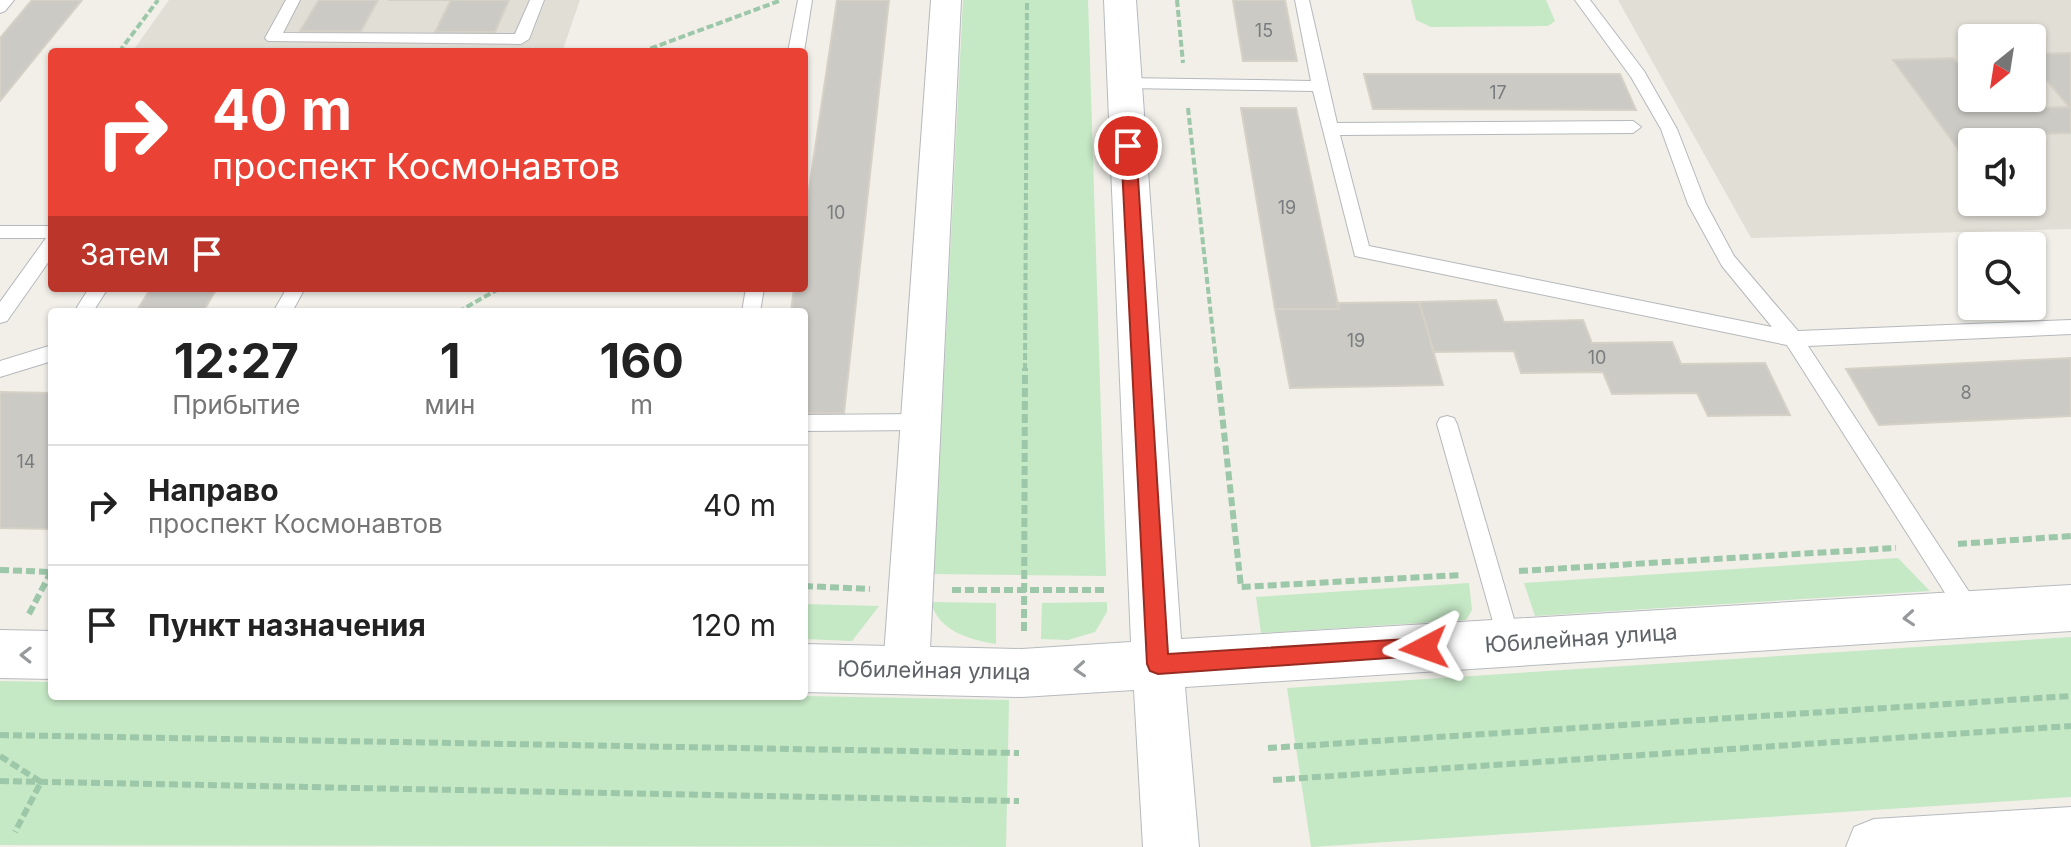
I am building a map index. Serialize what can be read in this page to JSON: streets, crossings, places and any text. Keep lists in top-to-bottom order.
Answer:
{
  "streets": {
    "main road": ["Юбилейная улица"]
  },
  "one_way": ["Юбилейная улица"],
  "house_numbers": [
    "15",
    "17",
    "19",
    "10",
    "19",
    "10",
    "8",
    "14"
  ],
  "north": "bottom left",
  "page": {
    "turn": ["40 m", "проспект Космонавтов"],
    "then": "Затем",
    "eta": [
      "12:27",
      "Прибытие",
      "1",
      "мин",
      "160",
      "m"
    ],
    "list": [
      {
        "name": "Направо",
        "note": "проспект Космонавтов",
        "value": "40 m"
      },
      {
        "name": "Пункт назначения",
        "value": "120 m"
      }
    ]
  }
}
